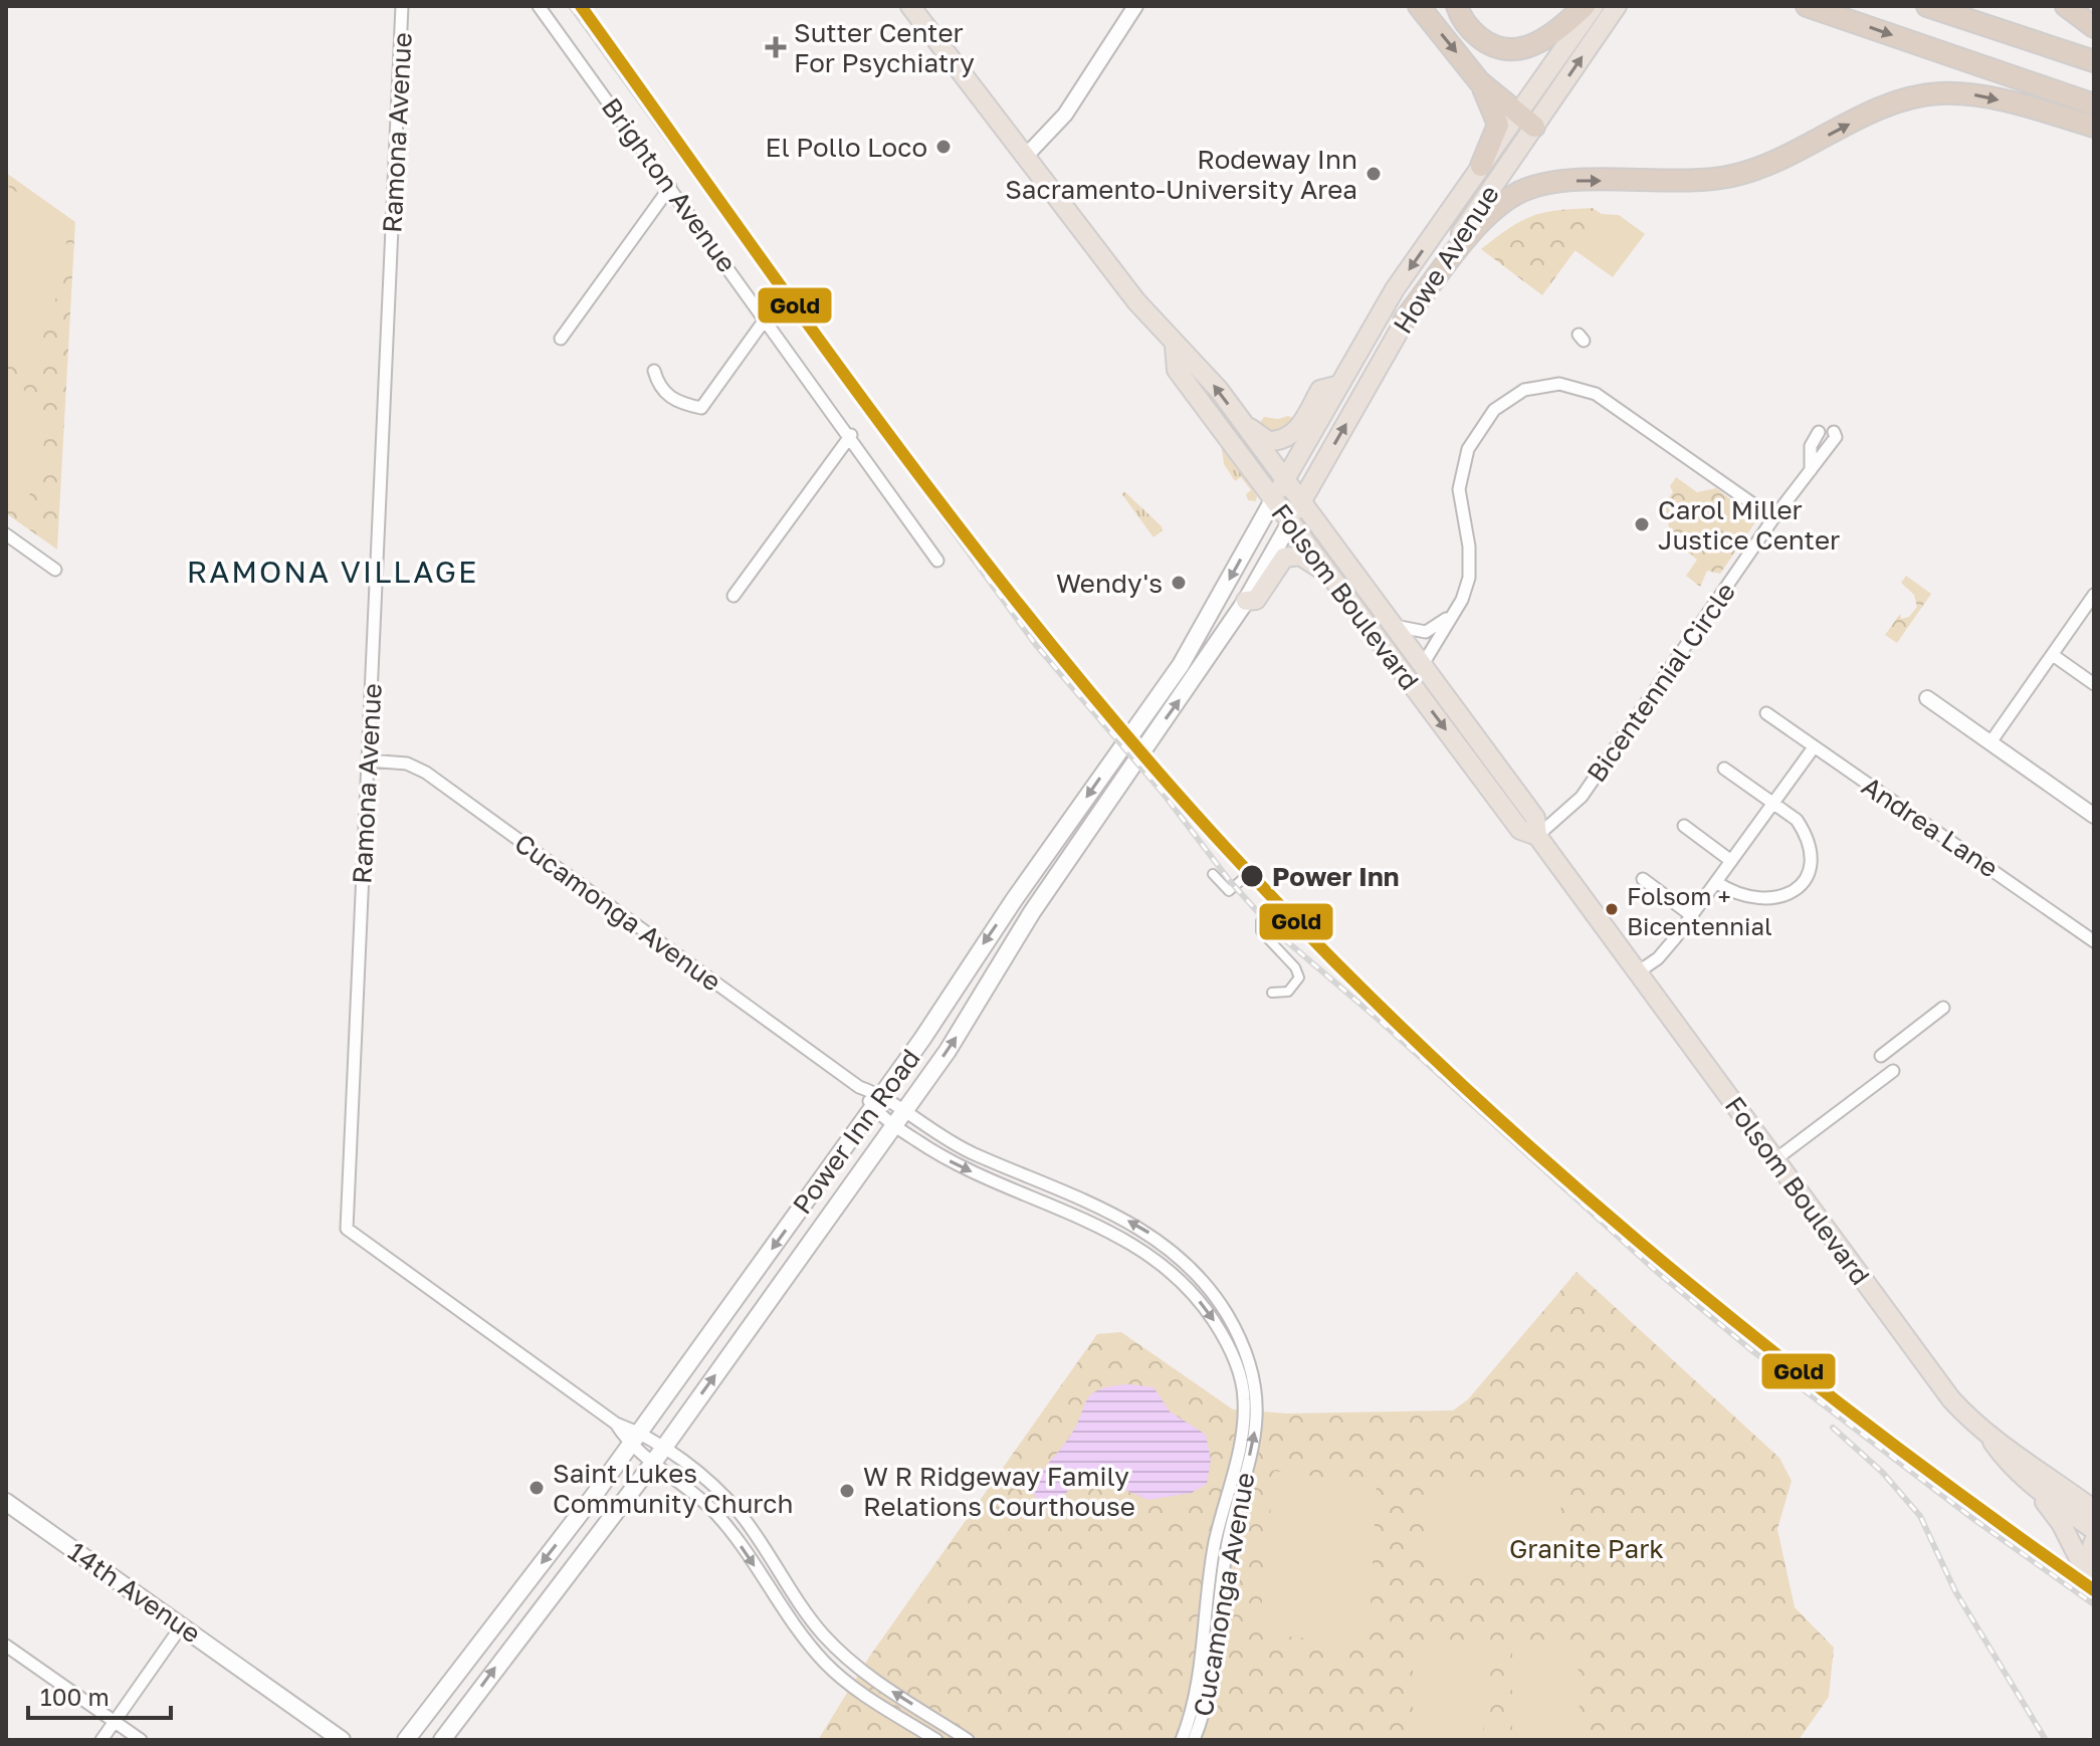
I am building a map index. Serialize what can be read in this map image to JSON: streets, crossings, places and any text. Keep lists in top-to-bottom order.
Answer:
{
  "streets": {
    "main road": [
      "Howe Avenue",
      "Folsom Boulevard",
      "Power Inn Road",
      "14th Avenue"
    ],
    "street": [
      "Ramona Avenue",
      "Brighton Avenue",
      "Bicentennial Circle",
      "Andrea Lane",
      "Cucamonga Avenue"
    ]
  },
  "crossings": [
    ["Ramona Avenue", "Cucamonga Avenue"],
    ["Ramona Avenue", "Power Inn Road"],
    ["Howe Avenue", "Folsom Boulevard"],
    ["Howe Avenue", "Power Inn Road"],
    ["Folsom Boulevard", "Bicentennial Circle"],
    ["Folsom Boulevard", "Power Inn Road"],
    ["Cucamonga Avenue", "Power Inn Road"]
  ],
  "districts": ["RAMONA VILLAGE"],
  "parks": ["Granite Park"],
  "places": {
    "health": ["Sutter Center For Psychiatry"],
    "other": [
      "El Pollo Loco",
      "Rodeway Inn Sacramento-University Area",
      "Carol Miller Justice Center",
      "Wendy's",
      "Power Inn",
      "Folsom + Bicentennial",
      "Saint Lukes Community Church",
      "W R Ridgeway Family Relations Courthouse"
    ]
  },
  "lines": ["transit line Gold"],
  "scale_bar": "100 m"
}
